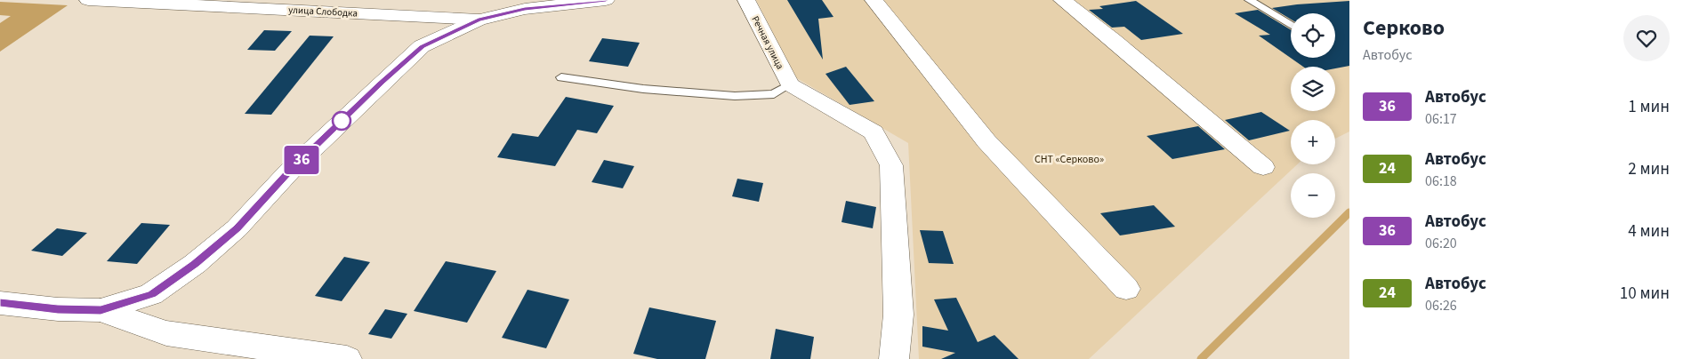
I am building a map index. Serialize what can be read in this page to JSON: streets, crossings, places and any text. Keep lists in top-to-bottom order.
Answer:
{
  "streets": {
    "street": ["улица Слободка", "Речная улица"]
  },
  "parks": ["СНТ «Серково»"],
  "lines": ["bus line 36"],
  "page": {
    "on_map": "36",
    "heading": ["Серково", "Автобус"],
    "map_buttons": ["+", "−"],
    "list": [
      {
        "mark": "36",
        "name": "Автобус",
        "note": "06:17",
        "value": "1 мин"
      },
      {
        "mark": "24",
        "name": "Автобус",
        "note": "06:18",
        "value": "2 мин"
      },
      {
        "mark": "36",
        "name": "Автобус",
        "note": "06:20",
        "value": "4 мин"
      },
      {
        "mark": "24",
        "name": "Автобус",
        "note": "06:26",
        "value": "10 мин"
      }
    ]
  }
}
